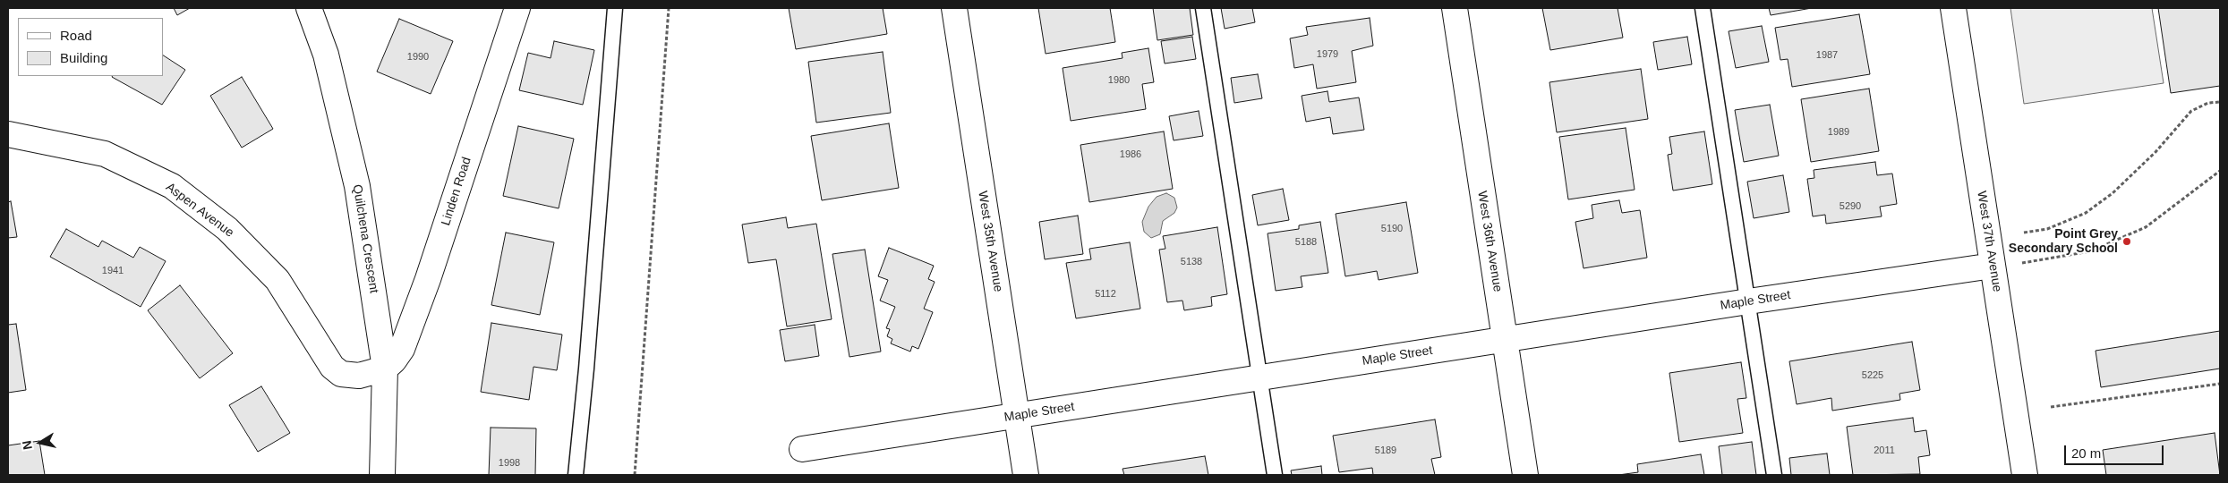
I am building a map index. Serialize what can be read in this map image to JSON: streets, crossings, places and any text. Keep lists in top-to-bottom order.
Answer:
{
  "streets": {
    "street": [
      "Linden Road",
      "Aspen Avenue",
      "Quilchena Crescent",
      "West 35th Avenue",
      "West 36th Avenue",
      "West 37th Avenue",
      "Maple Street"
    ]
  },
  "crossings": [
    ["Linden Road", "Aspen Avenue"],
    ["Linden Road", "Quilchena Crescent"],
    ["Aspen Avenue", "Quilchena Crescent"],
    ["West 35th Avenue", "Maple Street"],
    ["West 36th Avenue", "Maple Street"],
    ["West 37th Avenue", "Maple Street"]
  ],
  "places": ["Point Grey Secondary School"],
  "house_numbers": [
    "1979",
    "1987",
    "1990",
    "1980",
    "1989",
    "1986",
    "5290",
    "5190",
    "5188",
    "5138",
    "1941",
    "5112",
    "5225",
    "5189",
    "2011",
    "1998"
  ],
  "legend": ["Road", "Building"],
  "scale_bar": "20 m",
  "north": "left"
}
